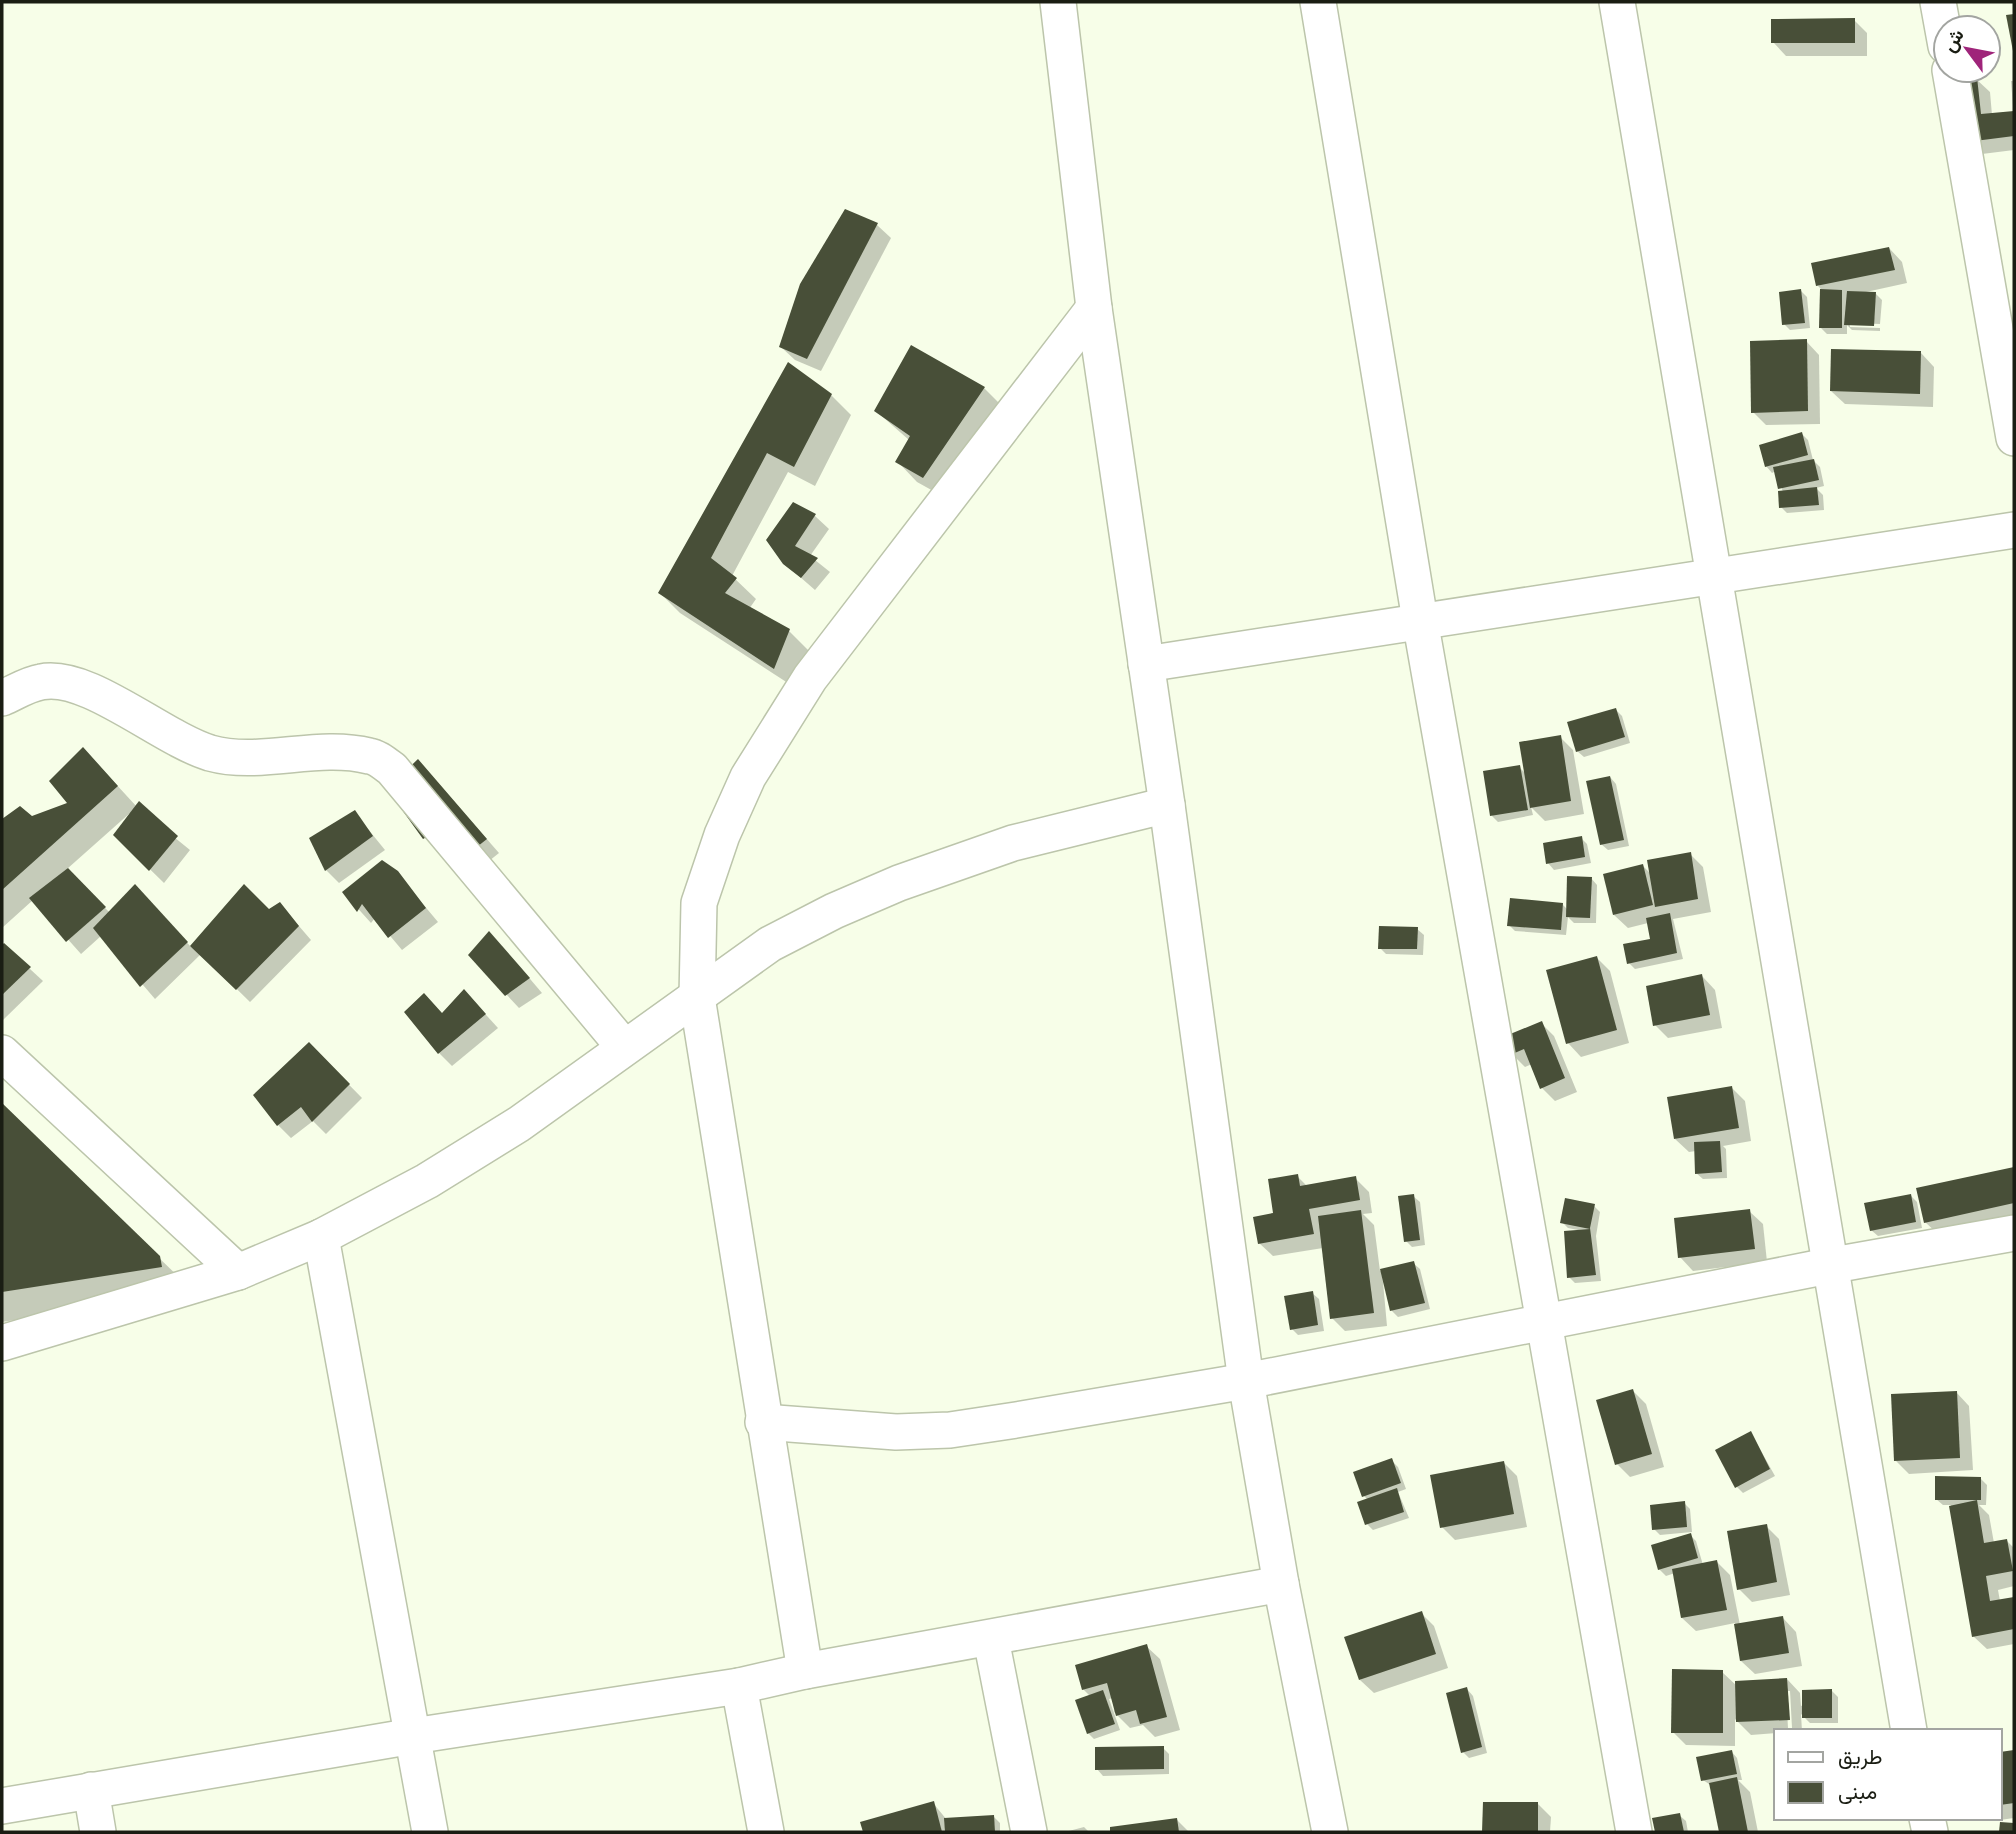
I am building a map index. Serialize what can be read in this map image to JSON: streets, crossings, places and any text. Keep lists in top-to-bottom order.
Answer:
{
  "legend": ["طريق", "مبنى"],
  "north": "top left"
}
